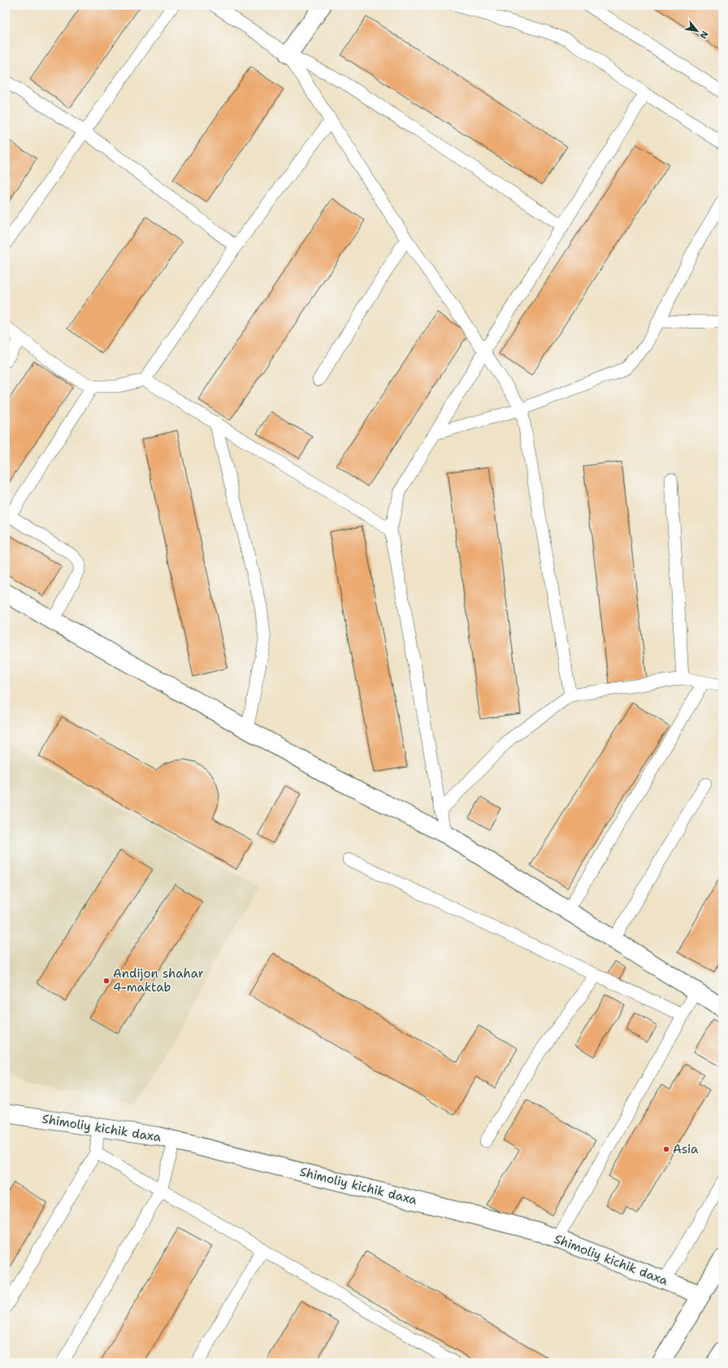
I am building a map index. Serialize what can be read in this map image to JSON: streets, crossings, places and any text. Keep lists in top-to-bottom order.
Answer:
{
  "streets": {
    "street": ["Shimoliy kichik daxa"]
  },
  "places": ["Andijon shahar 4-maktab", "Asia"],
  "north": "bottom right"
}
